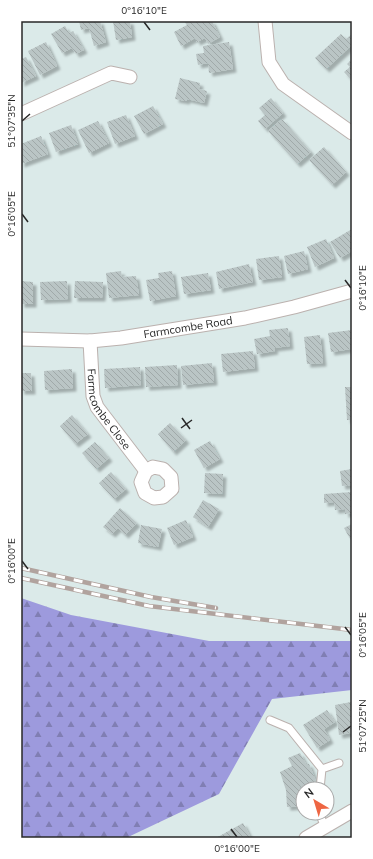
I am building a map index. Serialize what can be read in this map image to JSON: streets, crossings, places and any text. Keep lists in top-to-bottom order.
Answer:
{
  "streets": {
    "street": ["Farmcombe Road", "Farmcombe Close"]
  },
  "crossings": [
    ["Farmcombe Road", "Farmcombe Close"]
  ],
  "north": "top left",
  "coordinates": [
    "0°16'10\"E",
    "51°07'35\"N",
    "0°16'05\"E",
    "0°16'00\"E",
    "51°07'25\"N"
  ]
}
